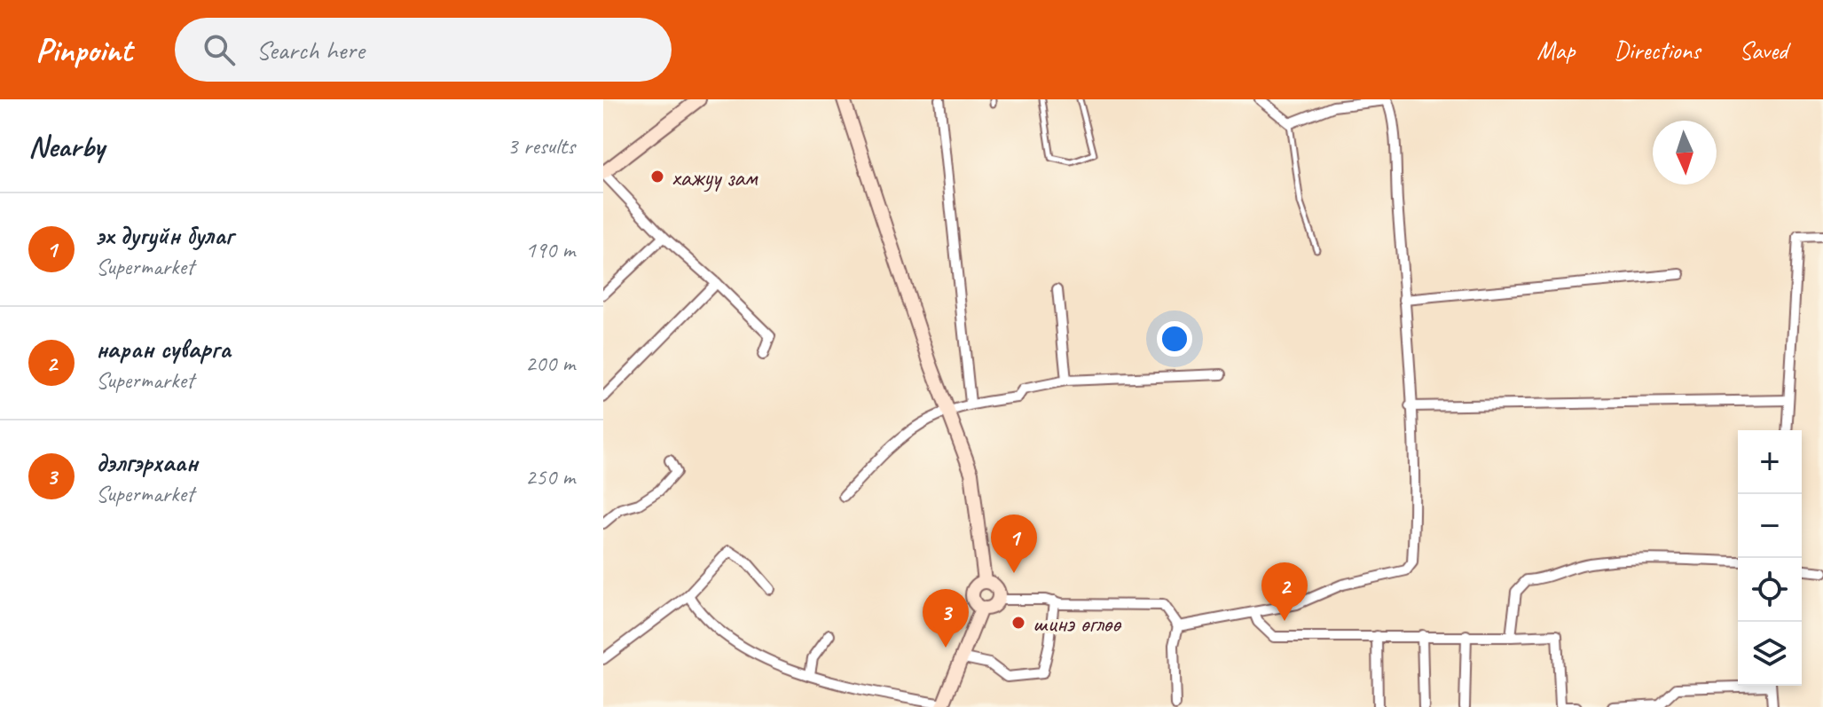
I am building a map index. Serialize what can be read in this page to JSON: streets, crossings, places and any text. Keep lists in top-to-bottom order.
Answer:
{
  "places": ["хажуу зам", "шинэ өглөө"],
  "north": "bottom",
  "page": {
    "header": "Pinpoint",
    "search": "Search here",
    "nav": ["Map", "Directions", "Saved"],
    "heading": ["Nearby", "3 results"],
    "list": [
      {
        "mark": "1",
        "name": "эх дугуйн булаг",
        "note": "Supermarket",
        "value": "190 m"
      },
      {
        "mark": "2",
        "name": "наран суварга",
        "note": "Supermarket",
        "value": "200 m"
      },
      {
        "mark": "3",
        "name": "дэлгэрхаан",
        "note": "Supermarket",
        "value": "250 m"
      }
    ],
    "map_buttons": ["+", "−"],
    "pins": ["1", "2", "3"]
  }
}
